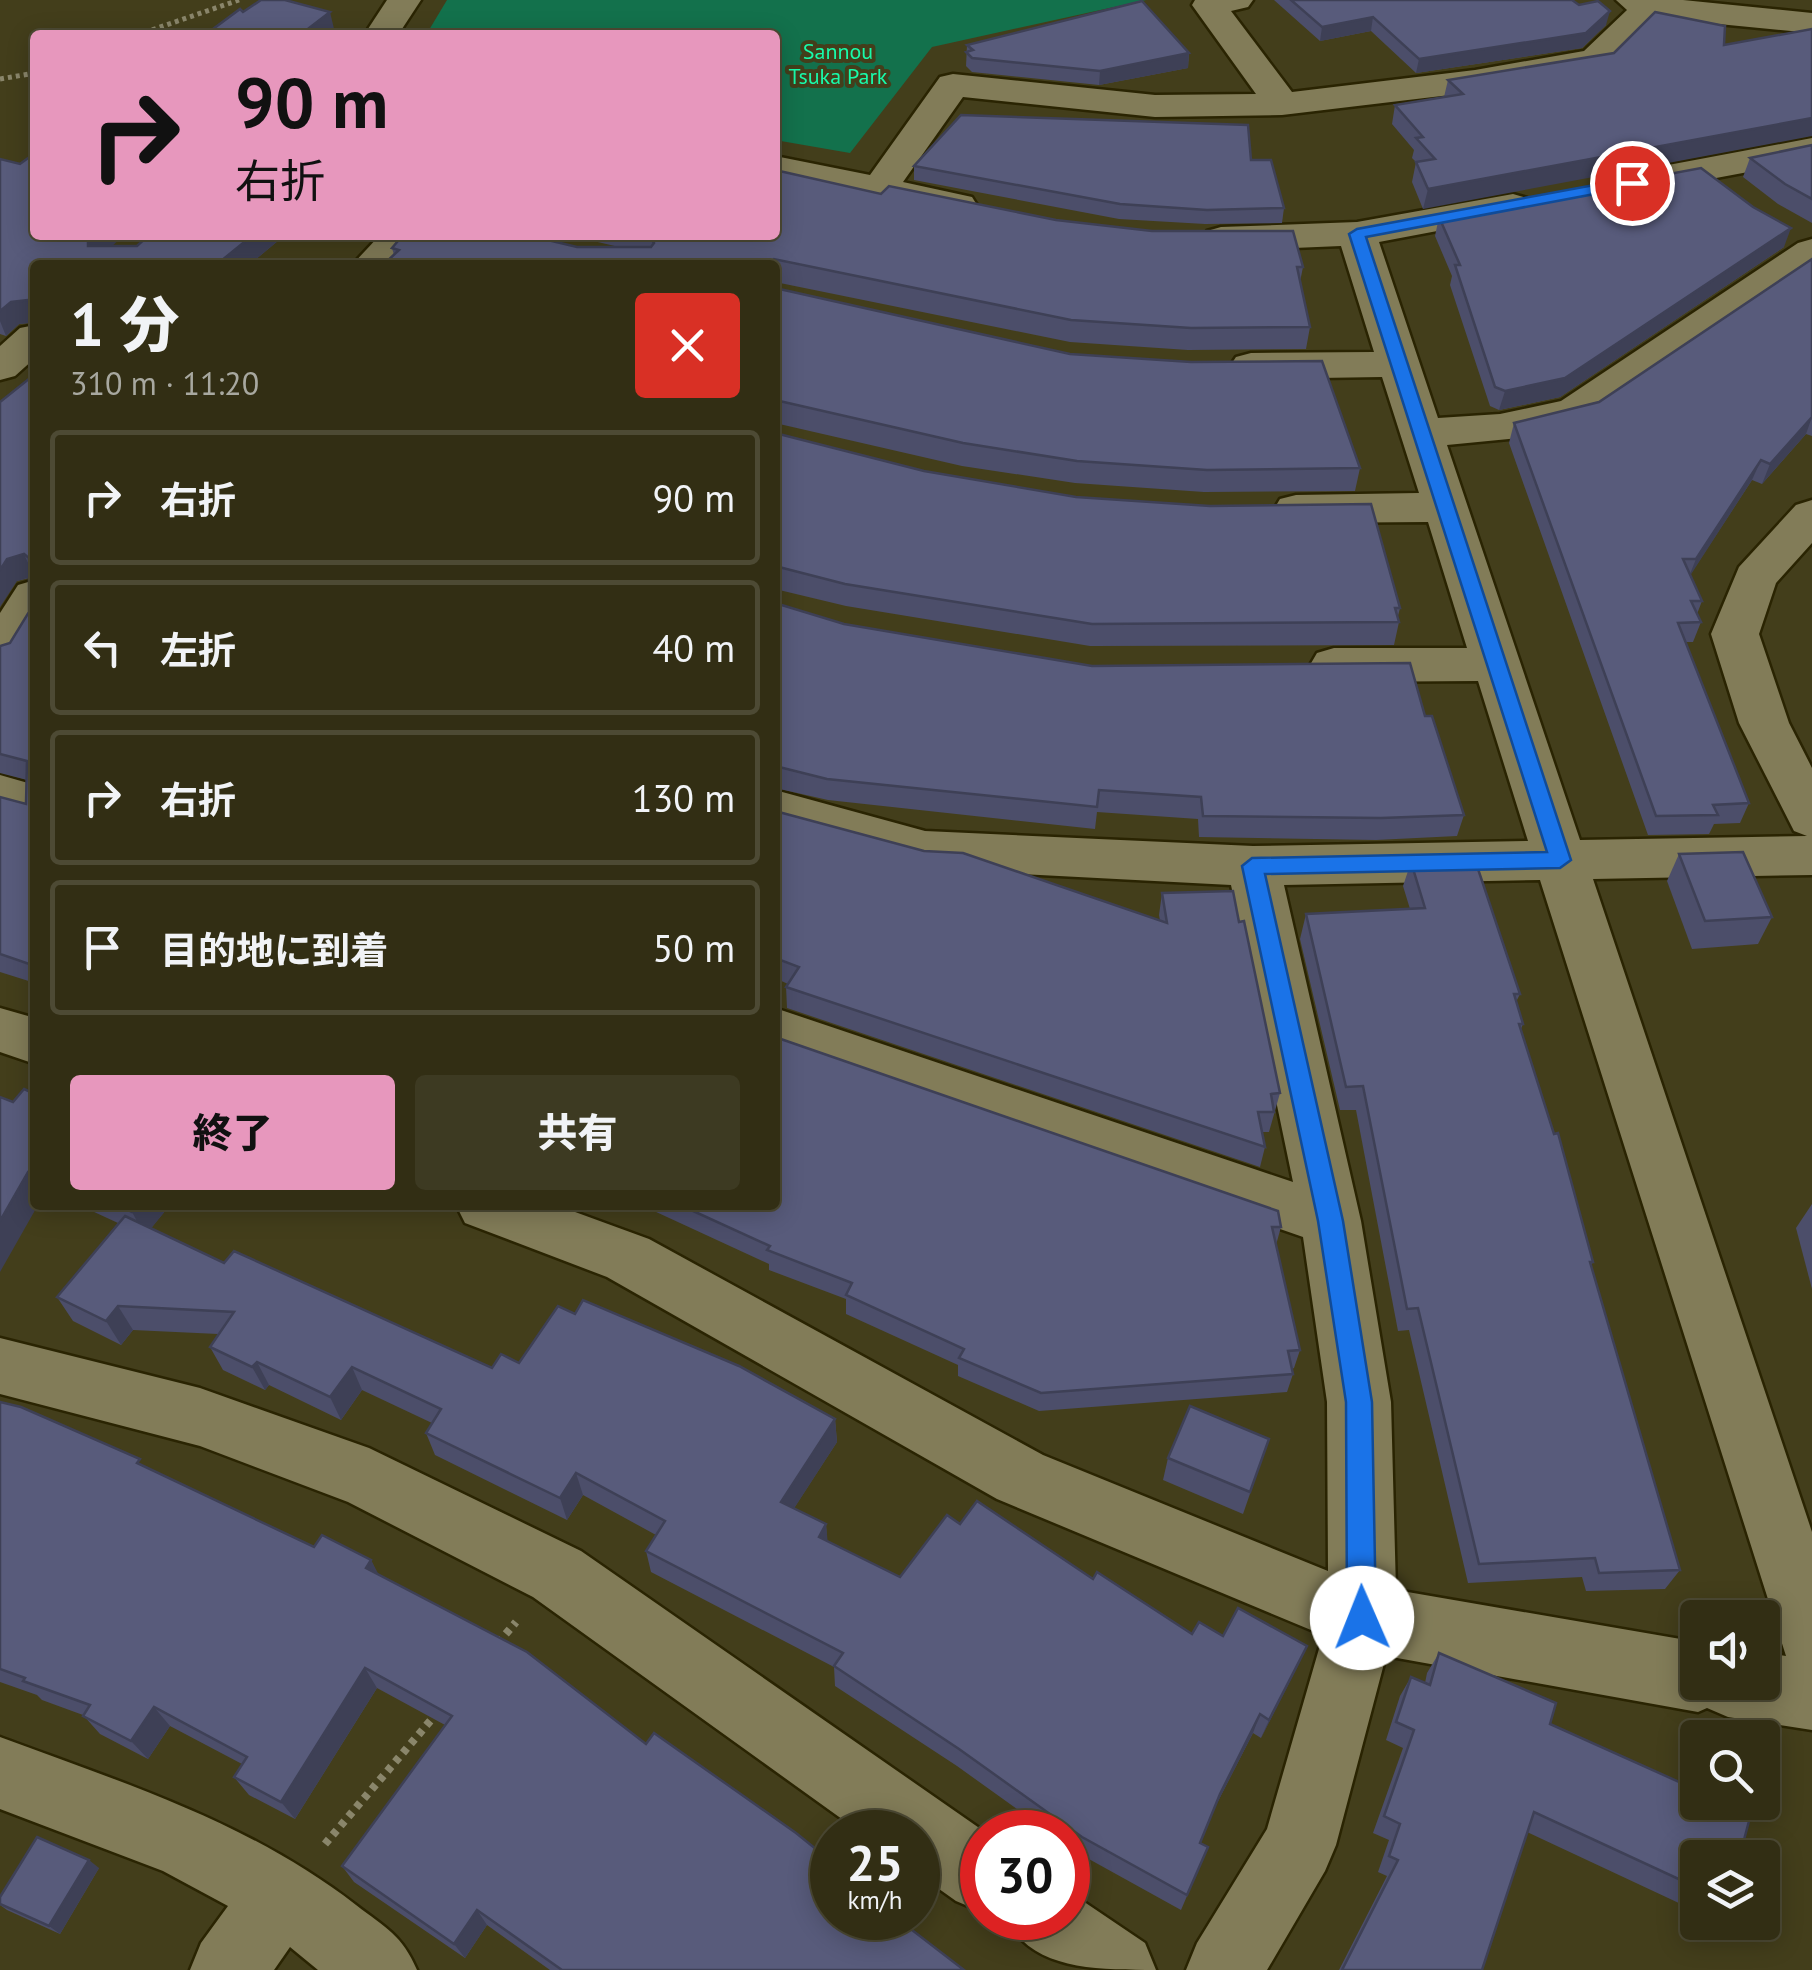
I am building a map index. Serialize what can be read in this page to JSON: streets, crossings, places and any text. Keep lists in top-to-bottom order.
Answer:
{
  "parks": ["Sannou Tsuka Park"],
  "page": {
    "turn": ["90 m", "右折"],
    "heading": ["1 分", "310 m · 11:20"],
    "list": [
      {
        "name": "右折",
        "value": "90 m"
      },
      {
        "name": "左折",
        "value": "40 m"
      },
      {
        "name": "右折",
        "value": "130 m"
      },
      {
        "name": "目的地に到着",
        "value": "50 m"
      }
    ],
    "buttons": ["終了", "共有"],
    "speed": "25 km/h",
    "limit": "30"
  }
}
